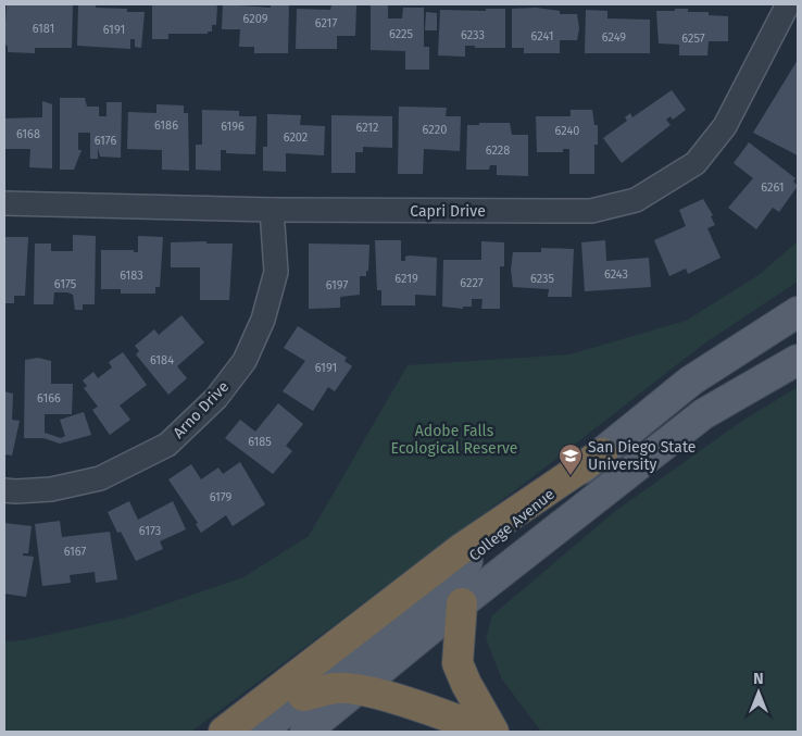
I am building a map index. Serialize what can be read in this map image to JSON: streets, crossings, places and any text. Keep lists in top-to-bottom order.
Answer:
{
  "streets": {
    "main road": ["College Avenue"],
    "street": ["Capri Drive", "Arno Drive"]
  },
  "crossings": [
    ["Capri Drive", "Arno Drive"]
  ],
  "parks": ["Adobe Falls Ecological Reserve"],
  "places": {
    "school or university": ["San Diego State University"]
  },
  "house_numbers": [
    "6209",
    "6217",
    "6181",
    "6191",
    "6225",
    "6233",
    "6241",
    "6249",
    "6257",
    "6186",
    "6196",
    "6212",
    "6220",
    "6240",
    "6168",
    "6202",
    "6176",
    "6228",
    "6261",
    "6243",
    "6183",
    "6219",
    "6235",
    "6227",
    "6175",
    "6197",
    "6184",
    "6191",
    "6166",
    "6185",
    "6179",
    "6173",
    "6167"
  ],
  "north": "top"
}
